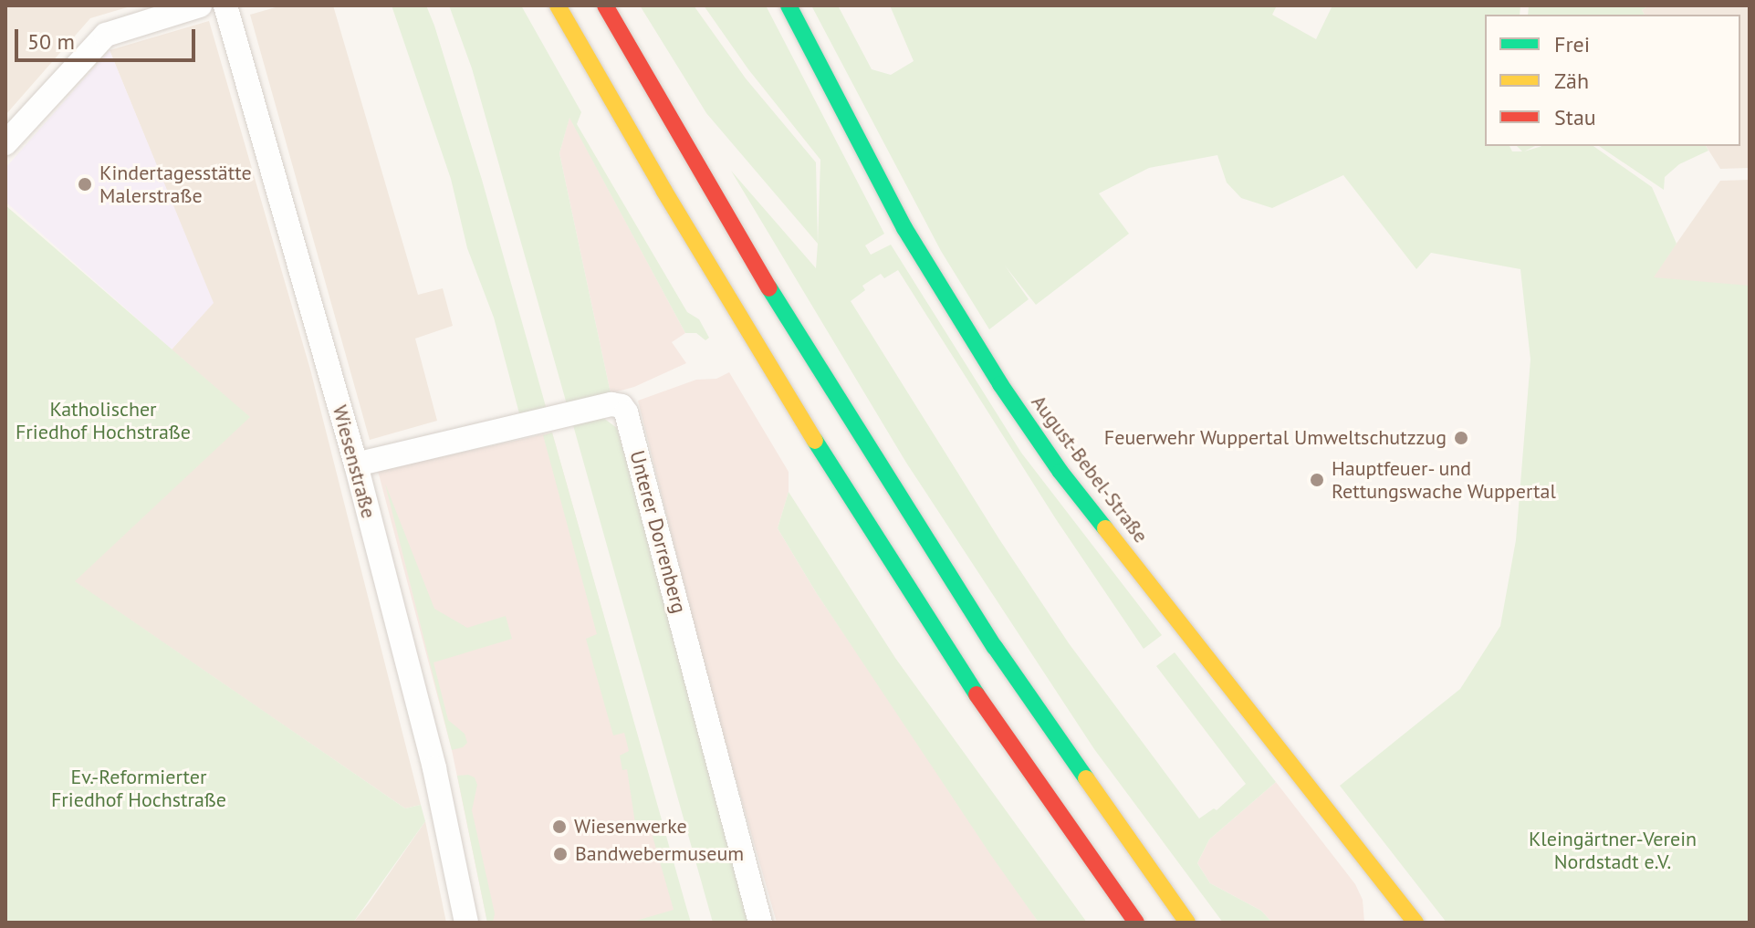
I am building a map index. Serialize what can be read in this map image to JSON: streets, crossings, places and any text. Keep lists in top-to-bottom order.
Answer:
{
  "streets": {
    "main road": ["August-Bebel-Straße"],
    "street": ["Wiesenstraße", "Unterer Dorrenberg"]
  },
  "crossings": [
    ["Wiesenstraße", "Unterer Dorrenberg"]
  ],
  "parks": ["Katholischer Friedhof Hochstraße", "Ev.-Reformierter Friedhof Hochstraße", "Kleingärtner-Verein Nordstadt e.V."],
  "places": [
    "Kindertagesstätte Malerstraße",
    "Feuerwehr Wuppertal Umweltschutzzug",
    "Hauptfeuer- und Rettungswache Wuppertal",
    "Wiesenwerke",
    "Bandwebermuseum"
  ],
  "legend": ["Frei", "Zäh", "Stau"],
  "scale_bar": "50 m"
}
